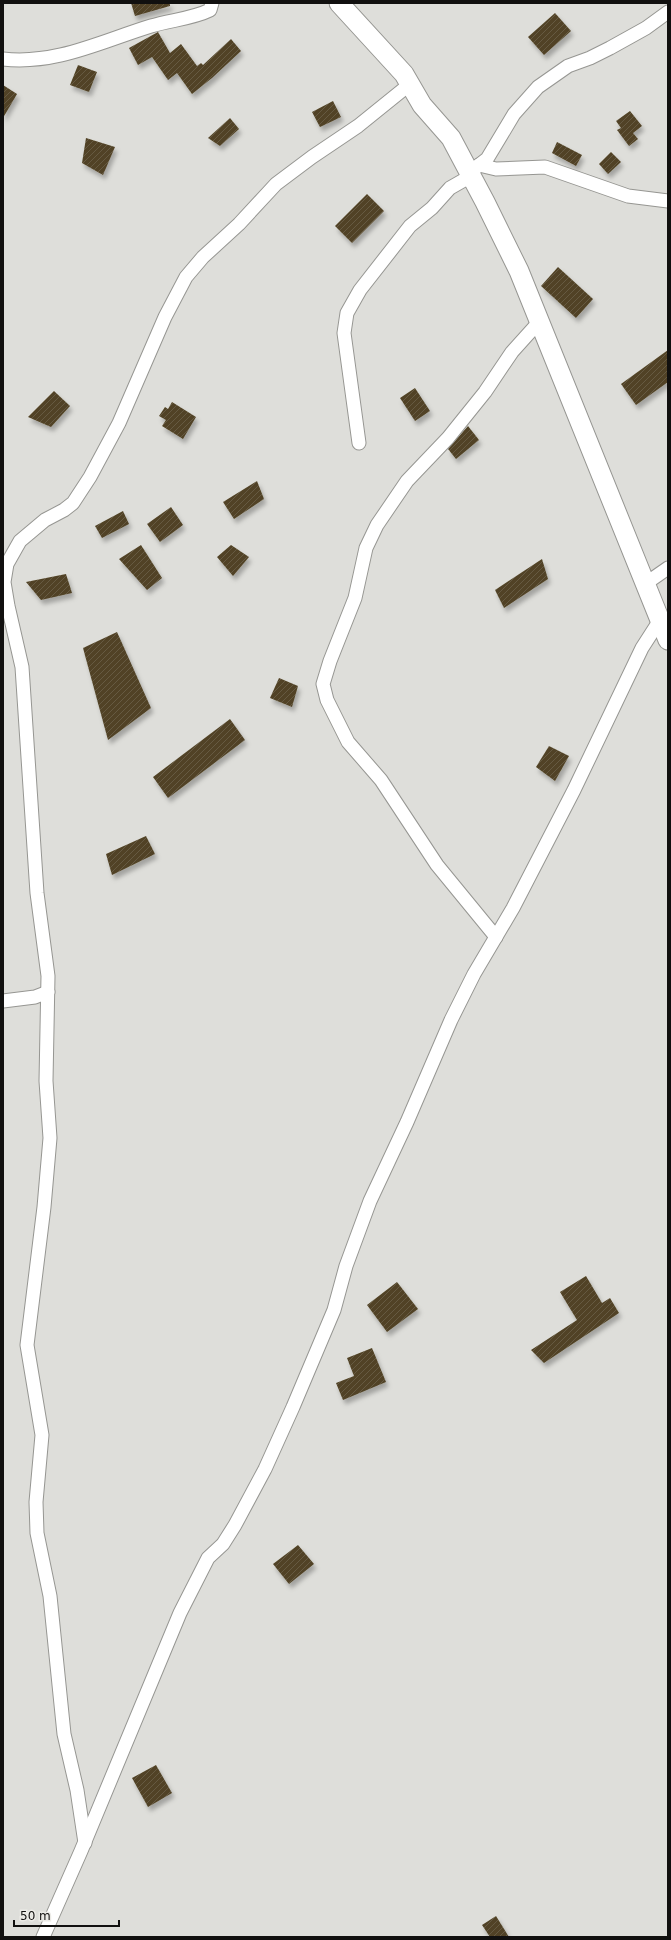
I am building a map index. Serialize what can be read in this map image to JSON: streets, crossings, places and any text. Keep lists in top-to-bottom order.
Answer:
{
  "scale_bar": "50 m"
}
